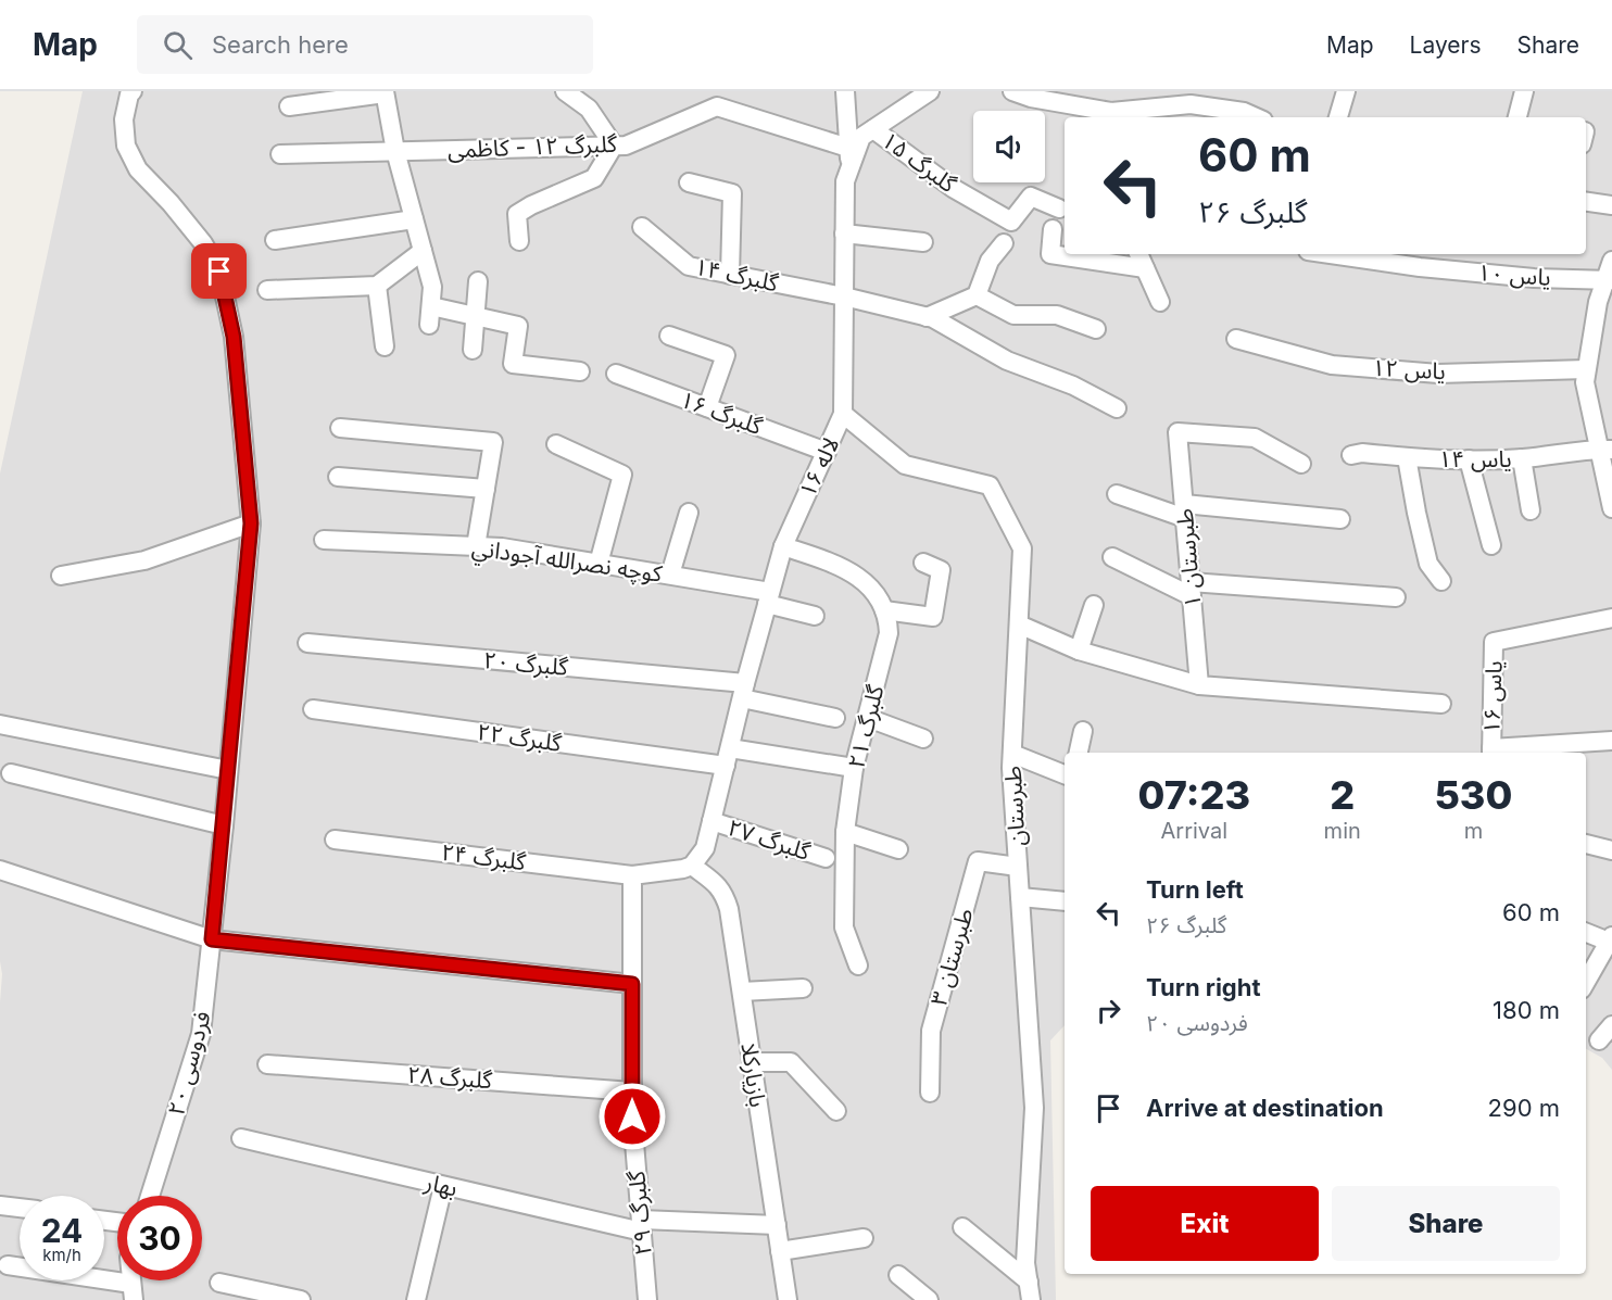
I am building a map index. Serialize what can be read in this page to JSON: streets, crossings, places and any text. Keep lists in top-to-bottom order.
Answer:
{
  "streets": {
    "street": [
      "گلبرگ ۱۲ - کاظمی",
      "گلبرگ ۱۵",
      "گلبرگ ۱۴",
      "یاس ۱۰",
      "یاس ۱۲",
      "گلبرگ ۱۶",
      "یاس ۱۴",
      "لاله ۱۶",
      "طبرستان ۱",
      "كوچه نصرالله آجوداني",
      "گلبرگ ۲۰",
      "یاس ۱۶",
      "گلبرگ ۲۱",
      "گلبرگ ۲۲",
      "طبرستان",
      "گلبرگ ۲۷",
      "گلبرگ ۲۴",
      "طبرستان ۳",
      "فردوسی ۲۰",
      "بازیارکلا",
      "گلبرگ ۲۸",
      "بهار",
      "گلبرگ ۲۹"
    ]
  },
  "crossings": [
    ["گلبرگ ۱۵", "لاله ۱۶"],
    ["گلبرگ ۱۴", "لاله ۱۶"],
    ["گلبرگ ۱۶", "لاله ۱۶"],
    ["لاله ۱۶", "كوچه نصرالله آجوداني"],
    ["لاله ۱۶", "گلبرگ ۲۰"],
    ["لاله ۱۶", "گلبرگ ۲۲"],
    ["لاله ۱۶", "طبرستان"],
    ["لاله ۱۶", "گلبرگ ۲۷"],
    ["لاله ۱۶", "بازیارکلا"],
    ["گلبرگ ۲۱", "گلبرگ ۲۲"],
    ["طبرستان", "طبرستان ۳"],
    ["گلبرگ ۲۴", "گلبرگ ۲۹"],
    ["بازیارکلا", "بهار"],
    ["گلبرگ ۲۸", "گلبرگ ۲۹"],
    ["بهار", "گلبرگ ۲۹"]
  ],
  "page": {
    "header": "Map",
    "search": "Search here",
    "nav": ["Map", "Layers", "Share"],
    "turn": ["60 m", "گلبرگ ۲۶"],
    "eta": [
      "07:23",
      "Arrival",
      "2",
      "min",
      "530",
      "m"
    ],
    "list": [
      {
        "name": "Turn left",
        "note": "گلبرگ ۲۶",
        "value": "60 m"
      },
      {
        "name": "Turn right",
        "note": "فردوسی ۲۰",
        "value": "180 m"
      },
      {
        "name": "Arrive at destination",
        "value": "290 m"
      }
    ],
    "buttons": ["Exit", "Share"],
    "speed": "24 km/h",
    "limit": "30"
  }
}
